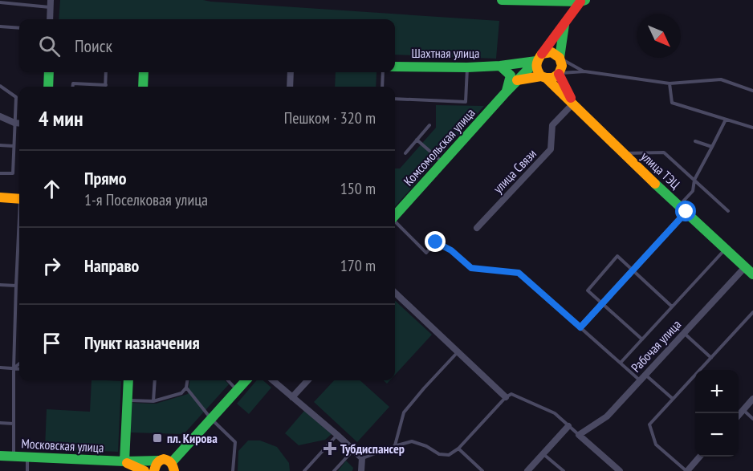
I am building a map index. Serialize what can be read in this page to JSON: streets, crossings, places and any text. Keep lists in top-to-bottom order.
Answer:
{
  "streets": {
    "street": [
      "Шахтная улица",
      "Комсомольская улица",
      "улица ТЭЦ",
      "улица Связи",
      "Рабочая улица",
      "Московская улица"
    ]
  },
  "crossings": [
    ["Шахтная улица", "Комсомольская улица"],
    ["Шахтная улица", "улица ТЭЦ"],
    ["Комсомольская улица", "улица ТЭЦ"],
    ["улица ТЭЦ", "улица Связи"],
    ["улица ТЭЦ", "Рабочая улица"]
  ],
  "places": {
    "transit": ["пл. Кирова"],
    "health": ["Тубдиспансер"]
  },
  "north": "bottom right",
  "page": {
    "search": "Поиск",
    "heading": ["4 мин", "Пешком · 320 m"],
    "list": [
      ["Прямо", "1-я Поселковая улица", "150 m"],
      ["Направо", "170 m"],
      "Пункт назначения"
    ],
    "map_buttons": ["+", "−"]
  }
}
